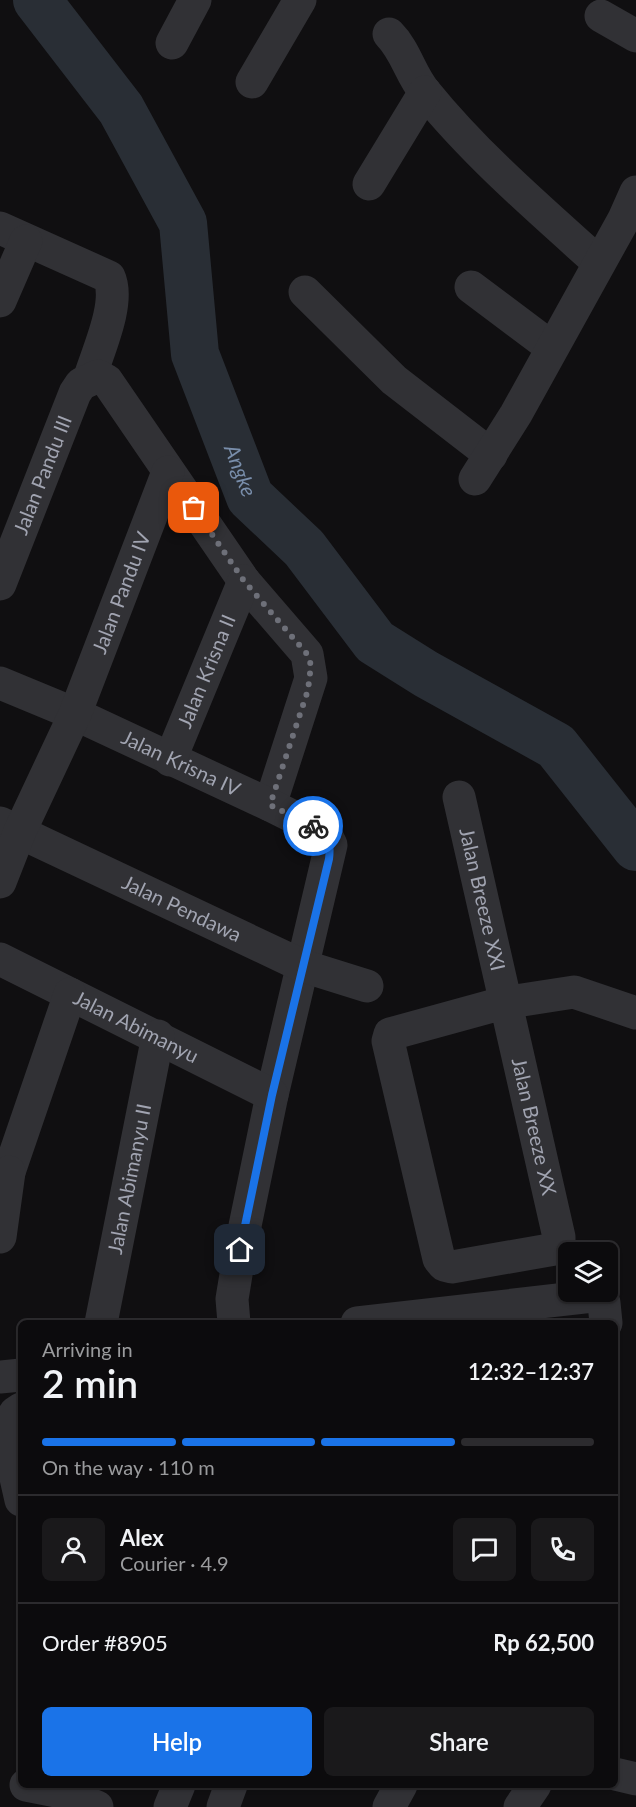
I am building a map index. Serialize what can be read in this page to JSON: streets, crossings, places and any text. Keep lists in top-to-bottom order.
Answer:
{
  "streets": {
    "street": [
      "Jalan Pandu III",
      "Jalan Pandu IV",
      "Jalan Krisna II",
      "Jalan Krisna IV",
      "Jalan Breeze XXI",
      "Jalan Pendawa",
      "Jalan Abimanyu",
      "Jalan Breeze XX",
      "Jalan Abimanyu II"
    ]
  },
  "crossings": [
    ["Jalan Pandu IV", "Jalan Krisna IV"],
    ["Jalan Pandu IV", "Jalan Pendawa"],
    ["Jalan Krisna II", "Jalan Krisna IV"],
    ["Jalan Krisna IV", "Jalan Pendawa"],
    ["Jalan Breeze XXI", "Jalan Breeze XX"],
    ["Jalan Abimanyu", "Jalan Abimanyu II"]
  ],
  "water": ["Angke"],
  "page": {
    "heading": ["2 min", "Arriving in", "12:32–12:37"],
    "panel": [
      "Alex",
      "Courier · 4.9",
      "Order #8905",
      "Rp 62,500"
    ],
    "bar": "On the way · 110 m",
    "buttons": ["Help", "Share"]
  }
}
